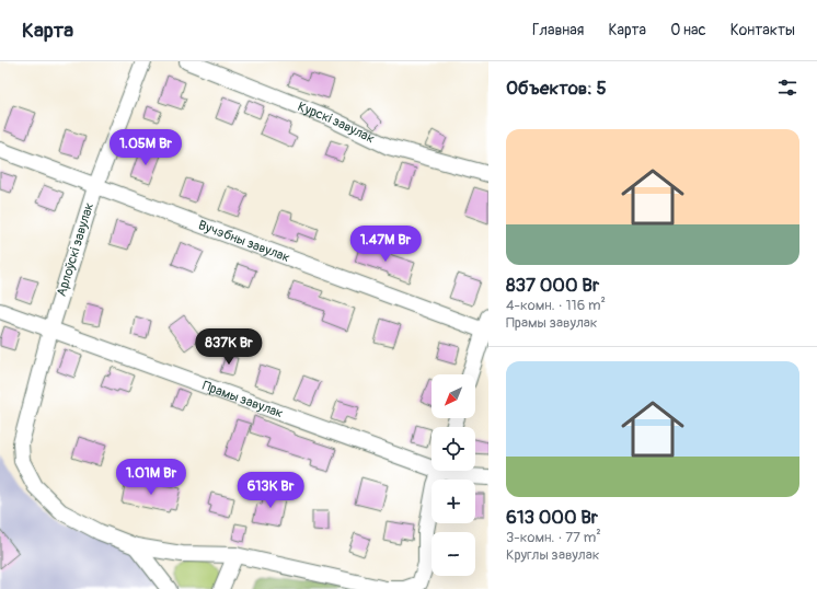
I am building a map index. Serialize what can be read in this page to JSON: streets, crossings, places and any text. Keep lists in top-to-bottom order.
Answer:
{
  "streets": {
    "street": [
      "Курскі завулак",
      "Вучэбны завулак",
      "Арлоўскі завулак",
      "Прамы завулак"
    ]
  },
  "crossings": [
    ["Вучэбны завулак", "Арлоўскі завулак"],
    ["Арлоўскі завулак", "Прамы завулак"]
  ],
  "north": "bottom left",
  "page": {
    "header": "Карта",
    "nav": [
      "Главная",
      "Карта",
      "О нас",
      "Контакты"
    ],
    "heading": "Объектов: 5",
    "list": [
      {
        "name": "837 000 Br",
        "note": "4-комн. · 116 m² · Прамы завулак"
      },
      {
        "name": "613 000 Br",
        "note": "3-комн. · 77 m² · Круглы завулак"
      }
    ],
    "price": [
      "1.05M Br",
      "1.47M Br",
      "837K Br",
      "1.01M Br",
      "613K Br"
    ],
    "map_buttons": ["+", "−"]
  }
}
